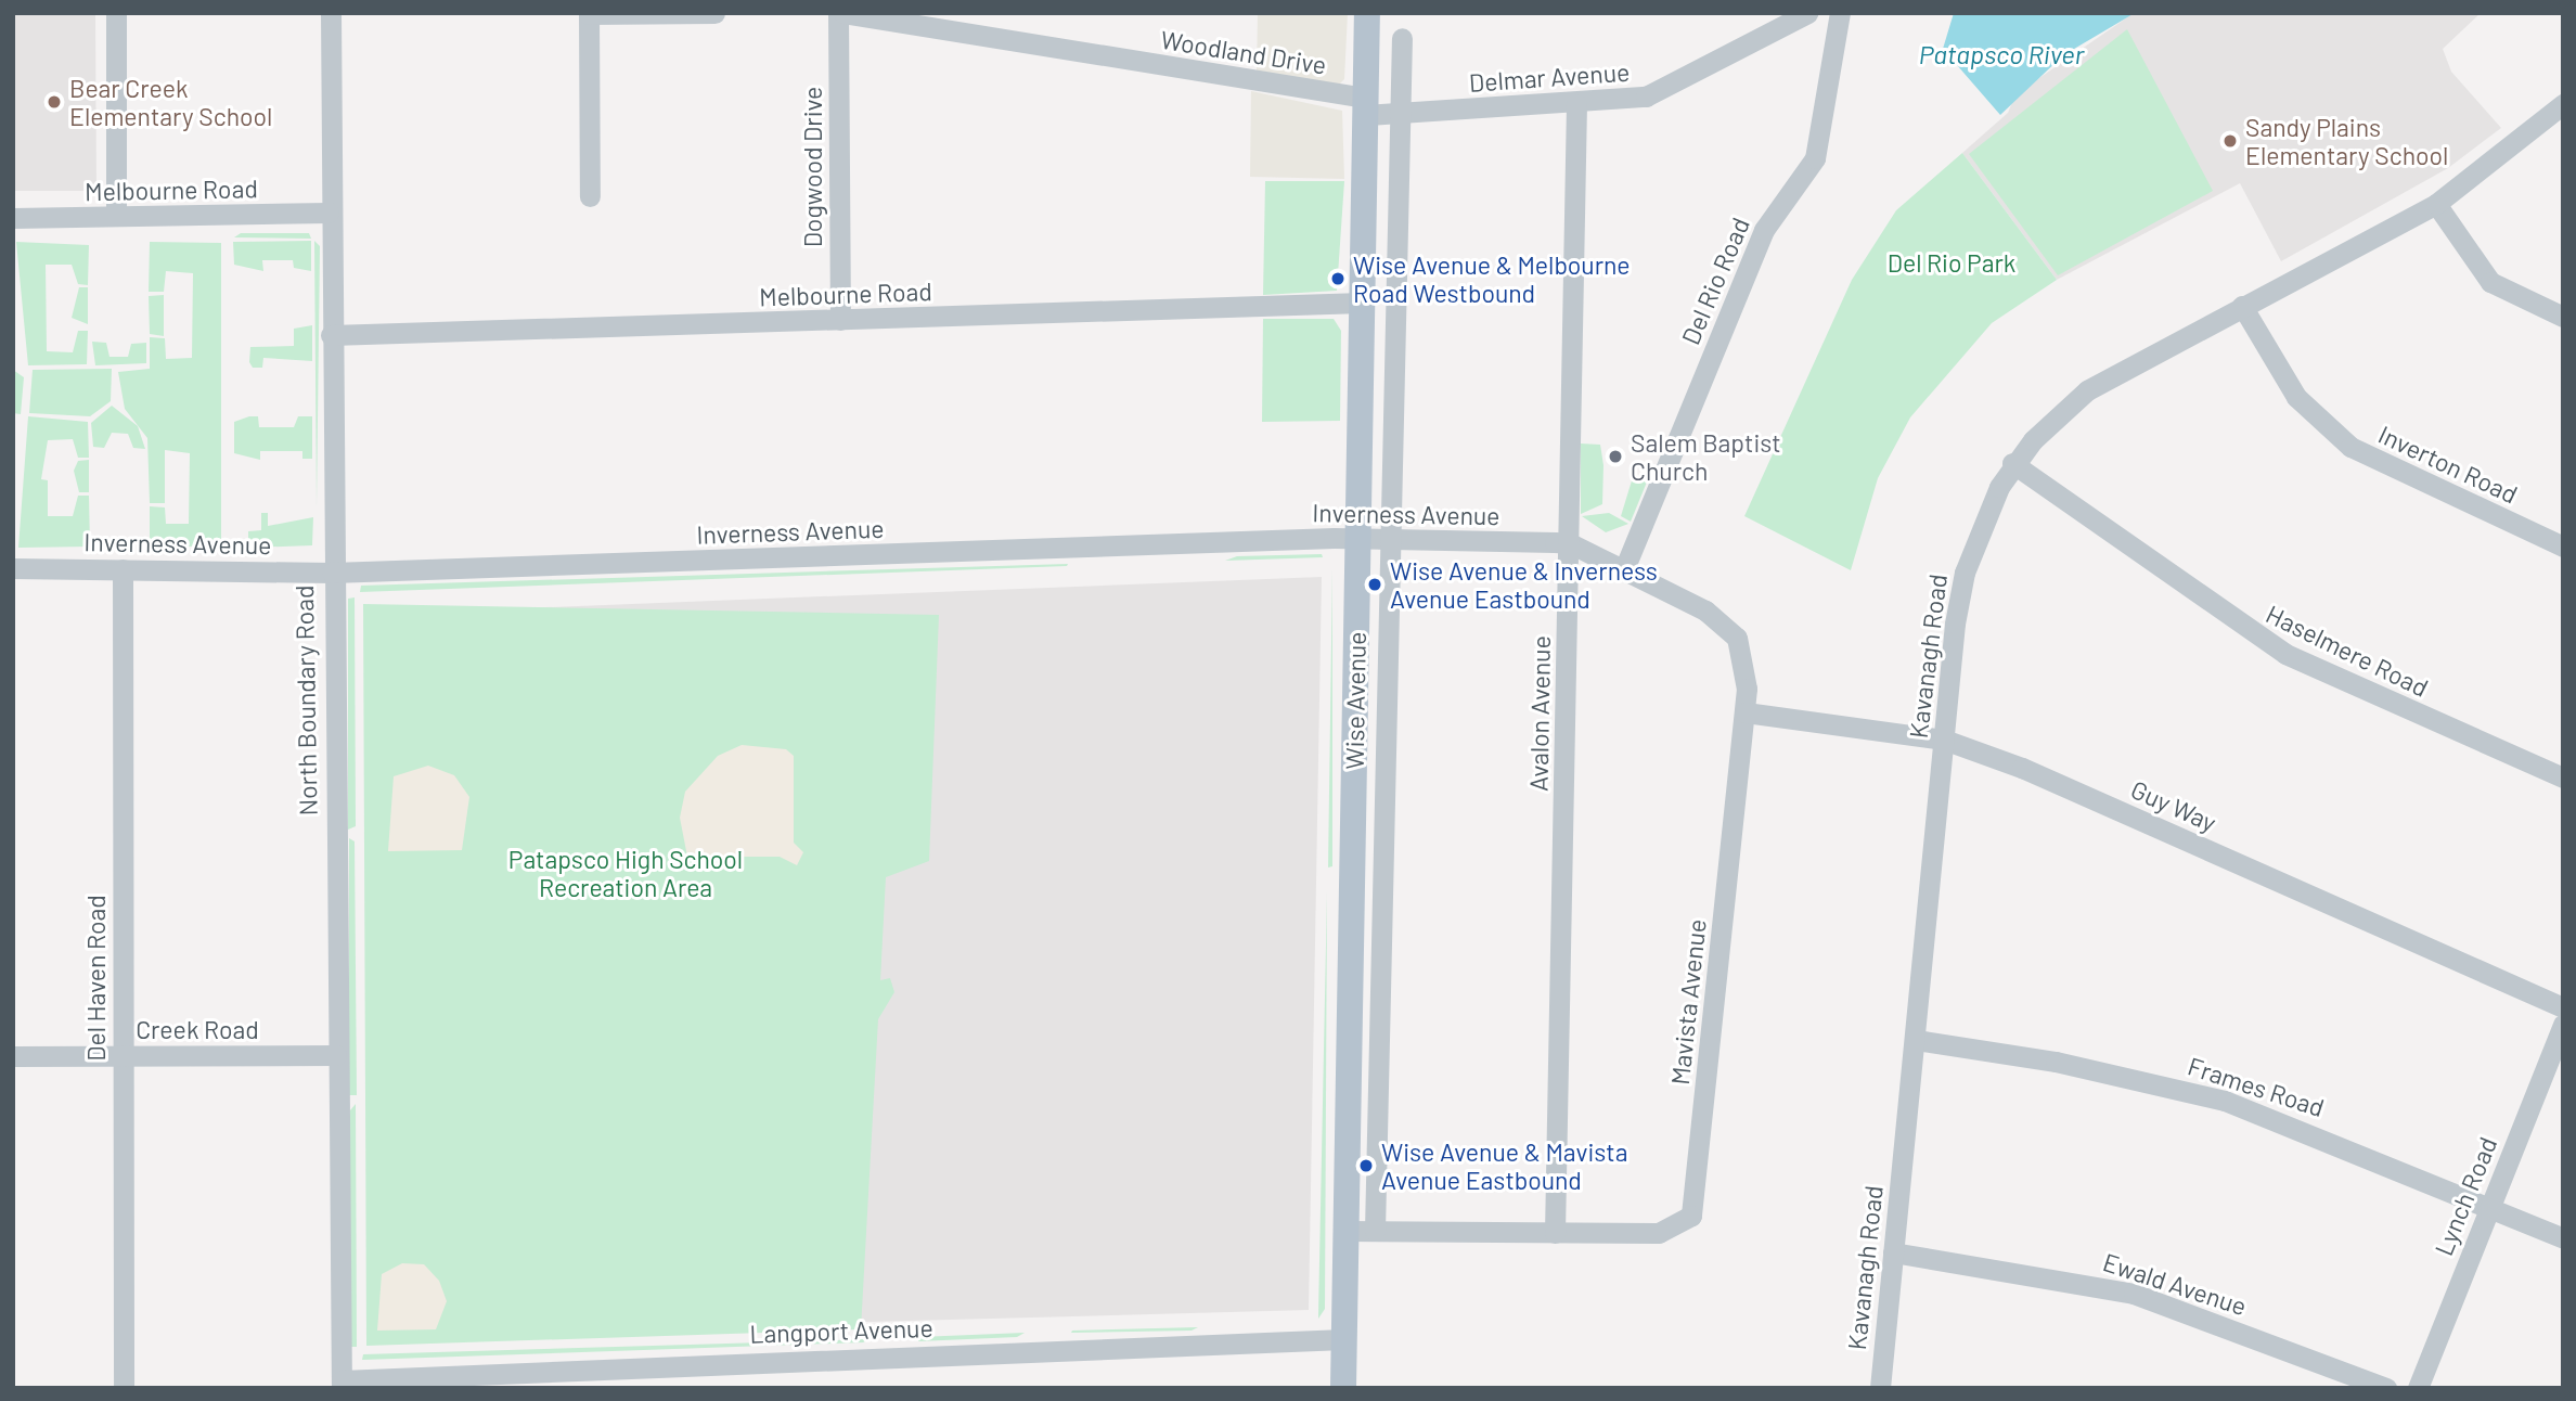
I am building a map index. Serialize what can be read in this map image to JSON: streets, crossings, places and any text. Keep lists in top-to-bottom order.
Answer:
{
  "streets": {
    "main road": ["Wise Avenue"],
    "street": [
      "Woodland Drive",
      "Delmar Avenue",
      "Dogwood Drive",
      "Melbourne Road",
      "Del Rio Road",
      "Inverton Road",
      "Inverness Avenue",
      "Haselmere Road",
      "Kavanagh Road",
      "North Boundary Road",
      "Avalon Avenue",
      "Guy Way",
      "Del Haven Road",
      "Mavista Avenue",
      "Creek Road",
      "Frames Road",
      "Lynch Road",
      "Ewald Avenue",
      "Langport Avenue"
    ]
  },
  "crossings": [
    ["Woodland Drive", "Delmar Avenue"],
    ["Woodland Drive", "Dogwood Drive"],
    ["Woodland Drive", "Wise Avenue"],
    ["Delmar Avenue", "Wise Avenue"],
    ["Delmar Avenue", "Avalon Avenue"],
    ["Dogwood Drive", "Melbourne Road"],
    ["Melbourne Road", "North Boundary Road"],
    ["Melbourne Road", "Wise Avenue"],
    ["Del Rio Road", "Mavista Avenue"],
    ["Inverton Road", "Kavanagh Road"],
    ["Inverness Avenue", "North Boundary Road"],
    ["Inverness Avenue", "Wise Avenue"],
    ["Inverness Avenue", "Avalon Avenue"],
    ["Inverness Avenue", "Del Haven Road"],
    ["Inverness Avenue", "Mavista Avenue"],
    ["Haselmere Road", "Kavanagh Road"],
    ["Kavanagh Road", "Guy Way"],
    ["Kavanagh Road", "Frames Road"],
    ["Kavanagh Road", "Ewald Avenue"],
    ["North Boundary Road", "Creek Road"],
    ["North Boundary Road", "Langport Avenue"],
    ["Wise Avenue", "Mavista Avenue"],
    ["Wise Avenue", "Langport Avenue"],
    ["Avalon Avenue", "Mavista Avenue"],
    ["Guy Way", "Mavista Avenue"],
    ["Del Haven Road", "Creek Road"],
    ["Frames Road", "Lynch Road"]
  ],
  "water": ["Patapsco River"],
  "parks": ["Del Rio Park", "Patapsco High School Recreation Area"],
  "places": [
    "Bear Creek Elementary School",
    "Sandy Plains Elementary School",
    "Wise Avenue & Melbourne Road Westbound",
    "Salem Baptist Church",
    "Wise Avenue & Inverness Avenue Eastbound",
    "Wise Avenue & Mavista Avenue Eastbound"
  ]
}
